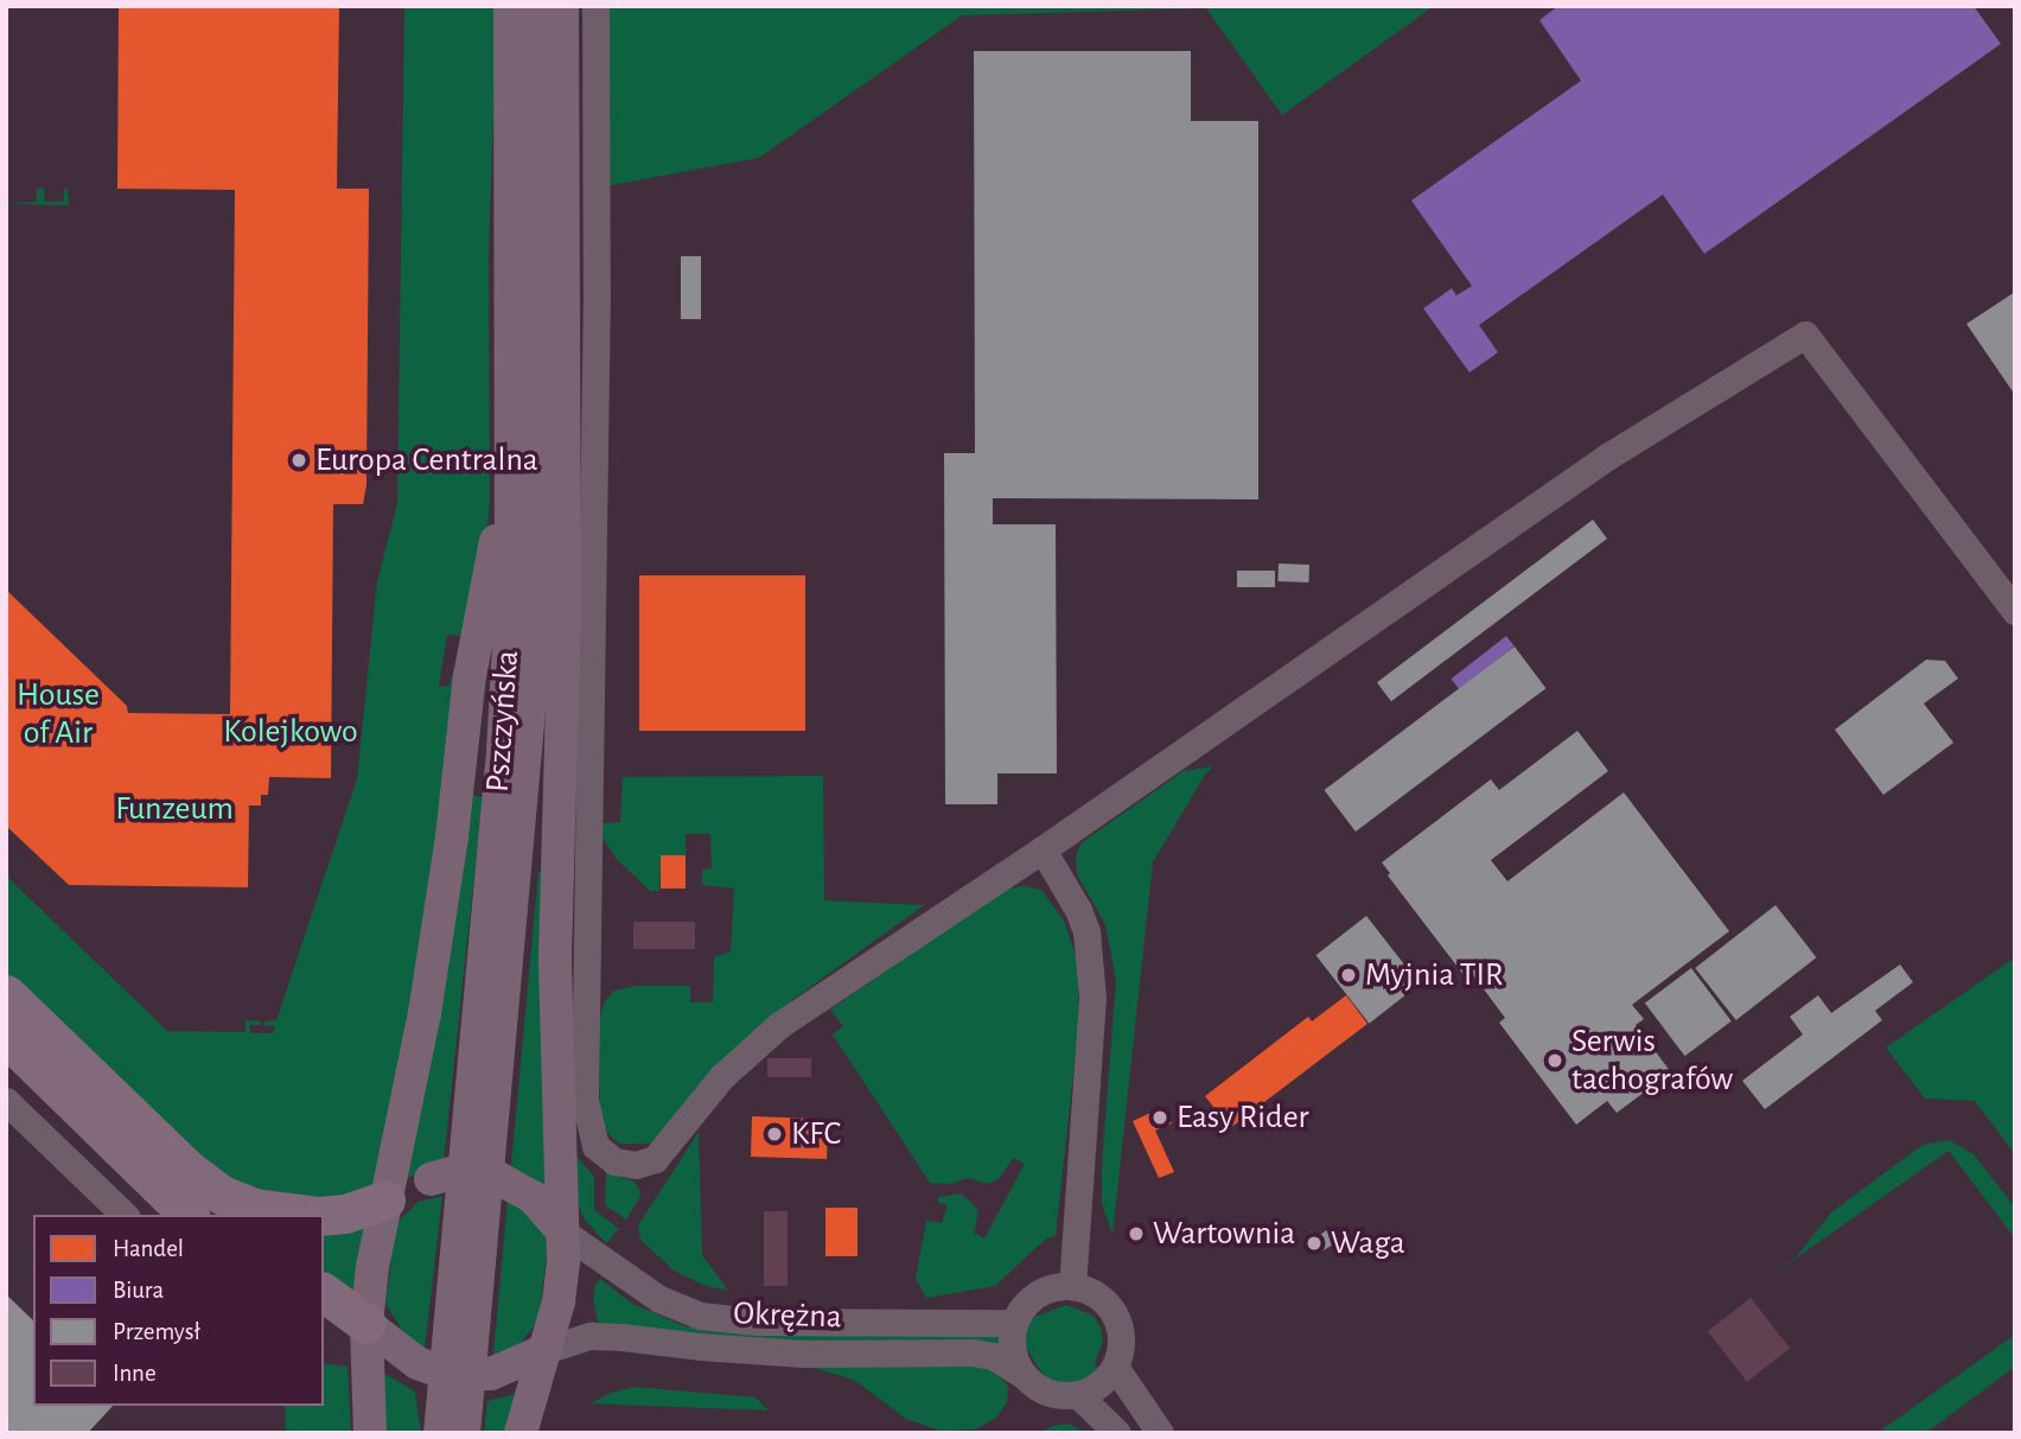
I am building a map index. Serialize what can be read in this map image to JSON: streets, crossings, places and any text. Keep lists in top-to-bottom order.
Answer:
{
  "streets": {
    "main road": ["Pszczyńska"],
    "street": ["Okrężna"]
  },
  "parks": ["House of Air", "Kolejkowo", "Funzeum"],
  "places": [
    "Europa Centralna",
    "Myjnia TIR",
    "Serwis tachografów",
    "Easy Rider",
    "KFC",
    "Wartownia",
    "Waga"
  ],
  "legend": [
    "Handel",
    "Biura",
    "Przemysł",
    "Inne"
  ]
}
